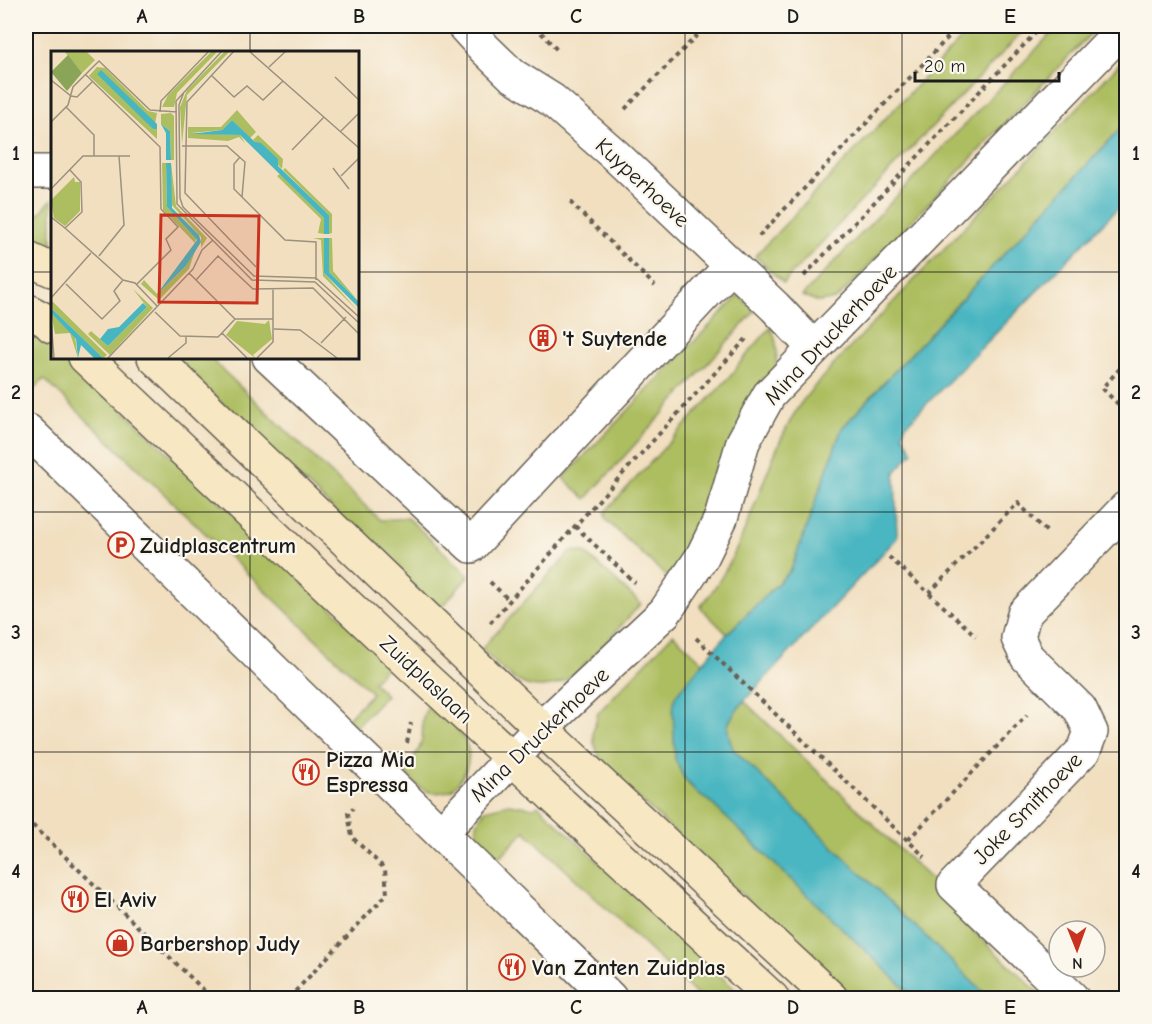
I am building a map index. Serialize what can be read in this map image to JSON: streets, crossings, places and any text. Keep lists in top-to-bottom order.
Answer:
{
  "streets": {
    "street": [
      "Kuyperhoeve",
      "Mina Druckerhoeve",
      "Zuidplaslaan",
      "Joke Smithoeve"
    ]
  },
  "crossings": [
    ["Kuyperhoeve", "Mina Druckerhoeve"],
    ["Mina Druckerhoeve", "Zuidplaslaan"]
  ],
  "places": {
    "building": ["'t Suytende"],
    "parking": ["Zuidplascentrum"],
    "restaurant": ["Pizza Mia Espressa", "El Aviv", "Van Zanten Zuidplas"],
    "shop": ["Barbershop Judy"]
  },
  "scale_bar": "20 m",
  "north": "bottom",
  "grid": {
    "columns": [
      "A",
      "B",
      "C",
      "D",
      "E"
    ],
    "rows": [
      "1",
      "2",
      "3",
      "4"
    ]
  }
}
